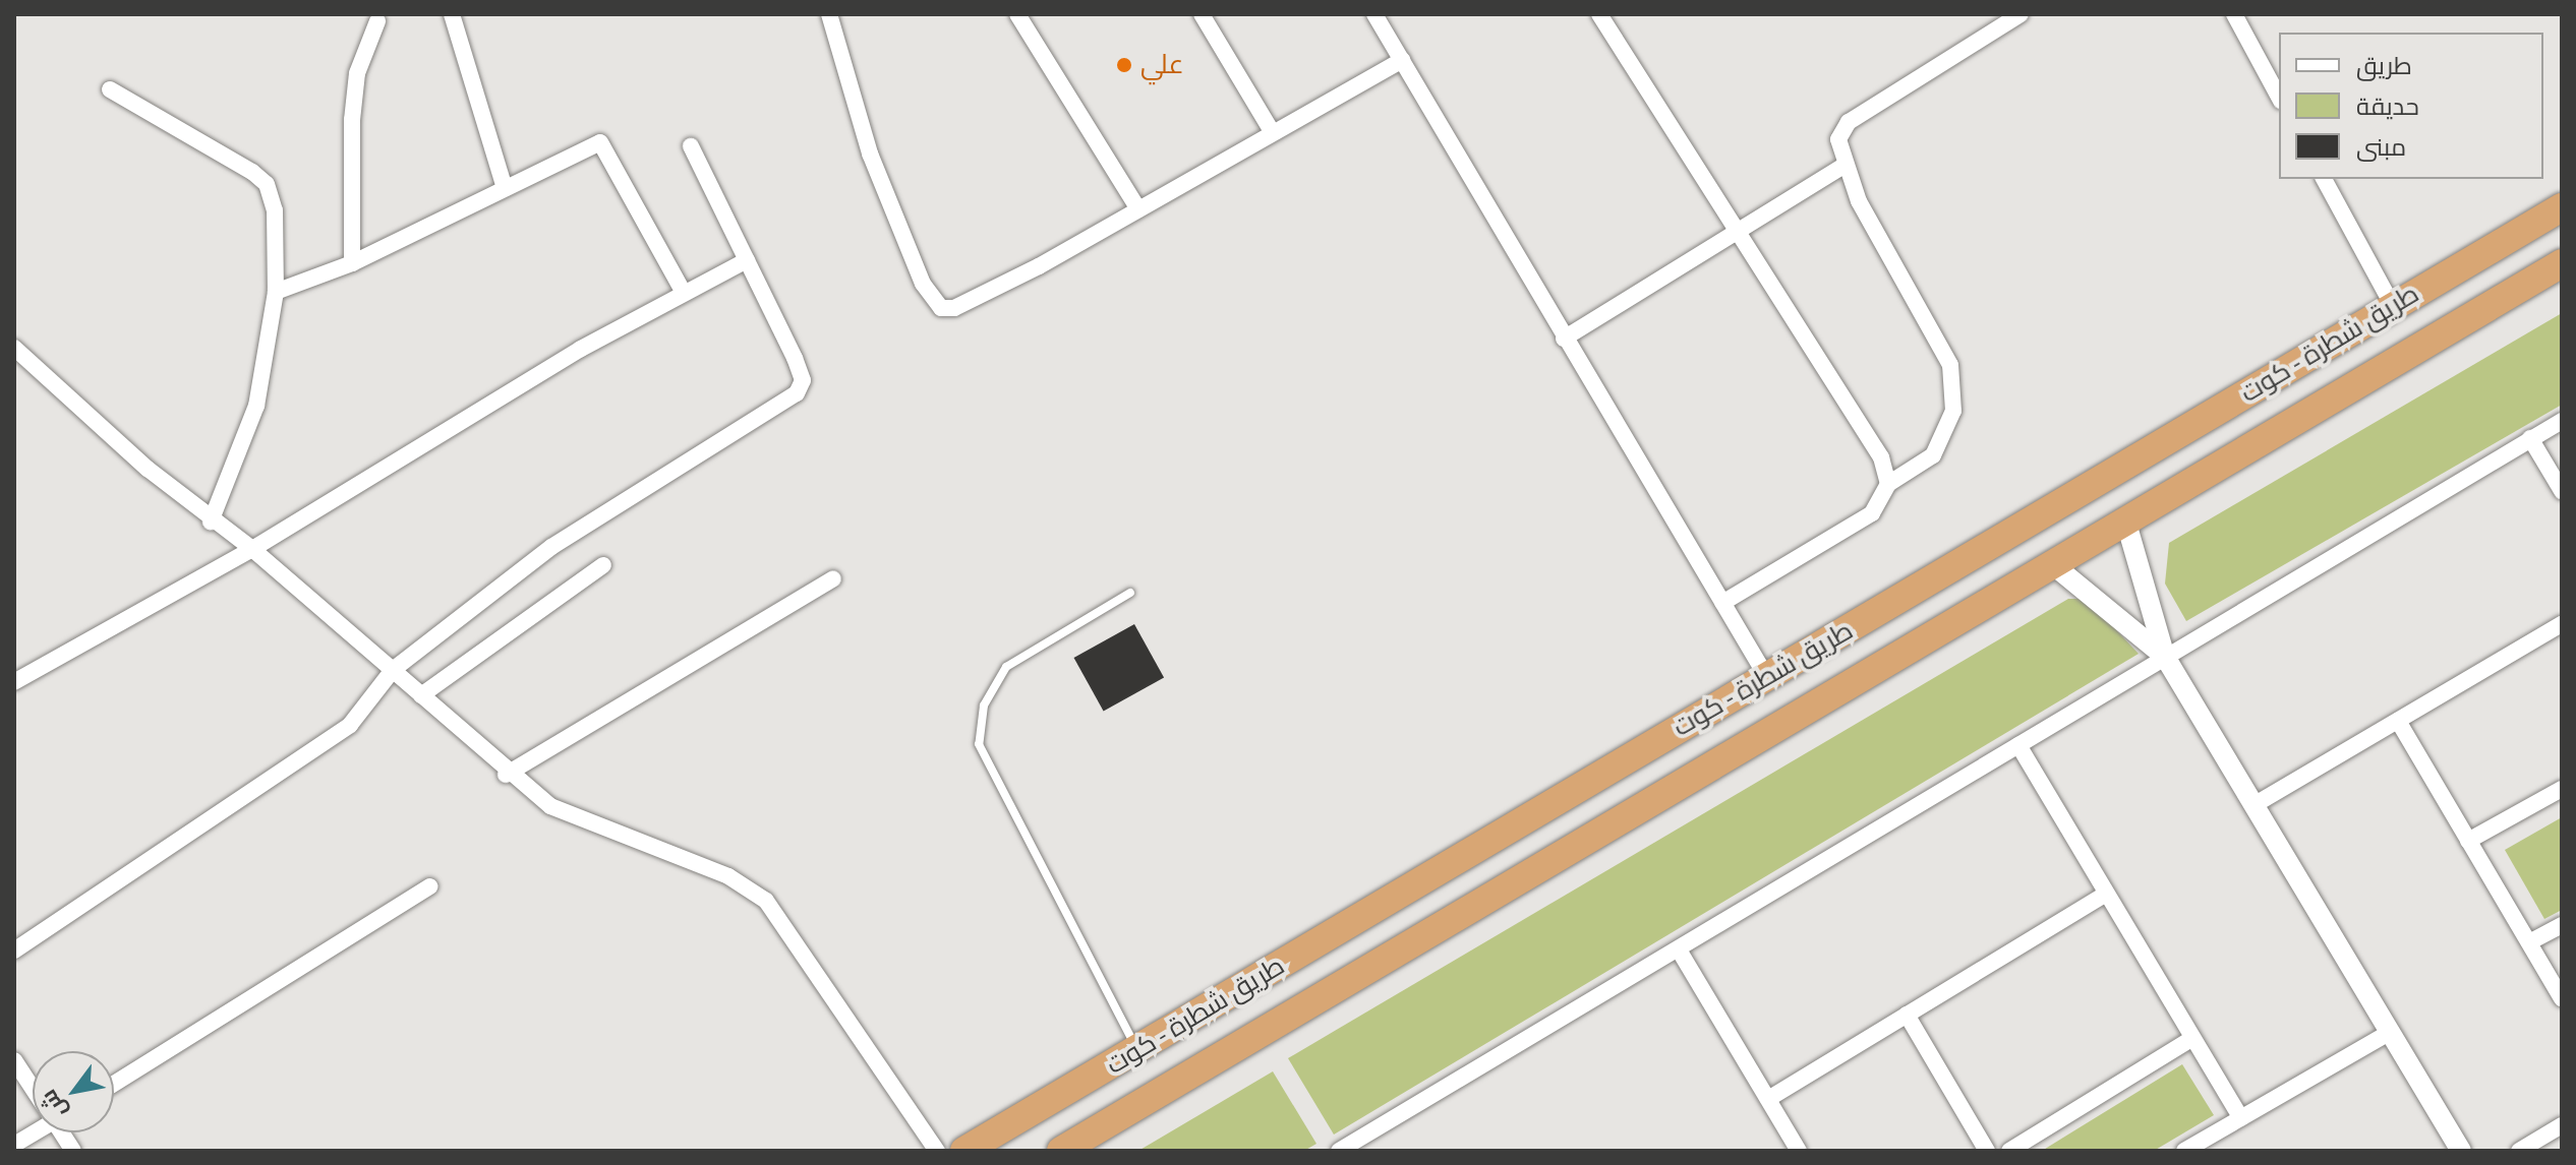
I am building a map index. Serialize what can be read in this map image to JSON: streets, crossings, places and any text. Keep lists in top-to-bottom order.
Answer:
{
  "streets": {
    "highway": ["طريق شطرة - كوت"]
  },
  "places": ["علي"],
  "legend": ["طريق", "حديقة", "مبنى"],
  "north": "bottom left"
}
